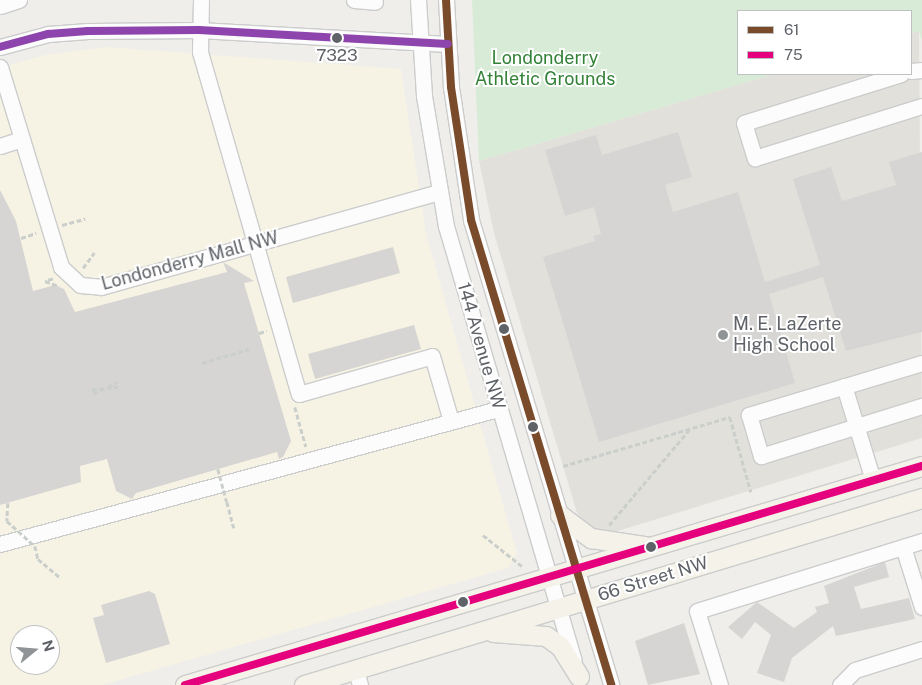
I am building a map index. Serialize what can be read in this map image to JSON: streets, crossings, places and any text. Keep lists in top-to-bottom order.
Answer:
{
  "streets": {
    "main road": ["66 Street NW"],
    "street": ["Londonderry Mall NW", "144 Avenue NW"]
  },
  "crossings": [
    ["Londonderry Mall NW", "144 Avenue NW"],
    ["144 Avenue NW", "66 Street NW"]
  ],
  "parks": ["Londonderry Athletic Grounds"],
  "places": ["7323", "M. E. LaZerte High School"],
  "lines": ["transit line 61", "transit line 75"],
  "legend": ["61", "75"],
  "north": "right"
}
